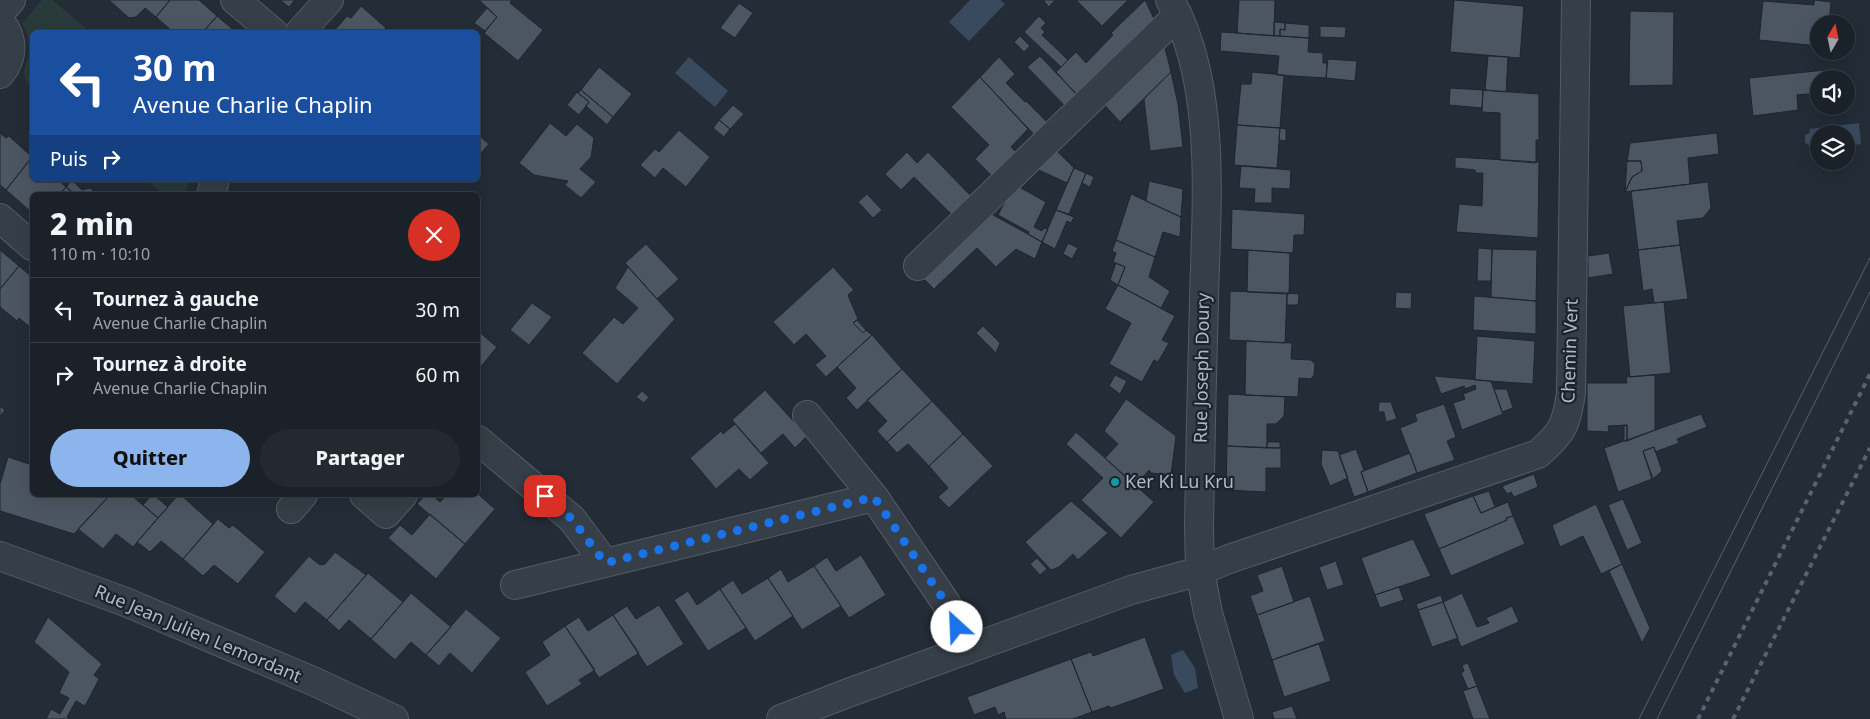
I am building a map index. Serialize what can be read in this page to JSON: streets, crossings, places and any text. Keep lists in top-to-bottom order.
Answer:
{
  "streets": {
    "street": ["Chemin Vert", "Rue Joseph Doury", "Rue Jean Julien Lemordant"]
  },
  "crossings": [
    ["Chemin Vert", "Rue Joseph Doury"]
  ],
  "places": ["Ker Ki Lu Kru"],
  "north": "top",
  "page": {
    "turn": ["30 m", "Avenue Charlie Chaplin"],
    "then": "Puis",
    "heading": ["2 min", "110 m · 10:10"],
    "list": [
      {
        "name": "Tournez à gauche",
        "note": "Avenue Charlie Chaplin",
        "value": "30 m"
      },
      {
        "name": "Tournez à droite",
        "note": "Avenue Charlie Chaplin",
        "value": "60 m"
      }
    ],
    "buttons": ["Quitter", "Partager"]
  }
}
